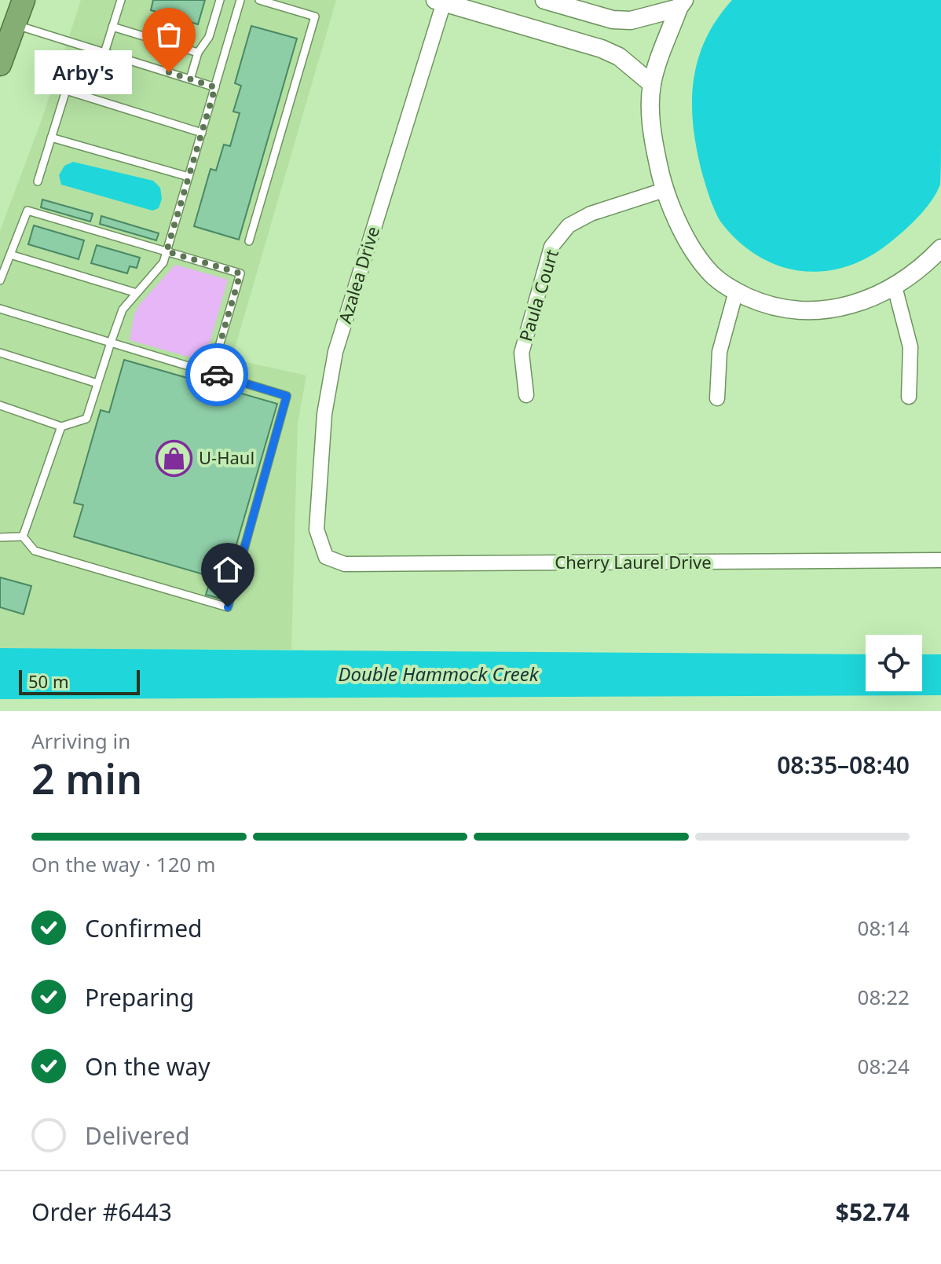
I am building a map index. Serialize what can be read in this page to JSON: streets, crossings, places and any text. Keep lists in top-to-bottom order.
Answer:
{
  "streets": {
    "street": ["Azalea Drive", "Paula Court", "Cherry Laurel Drive"]
  },
  "crossings": [
    ["Azalea Drive", "Cherry Laurel Drive"]
  ],
  "water": ["Double Hammock Creek"],
  "places": {
    "other": ["Arby's"],
    "shop": ["U-Haul"]
  },
  "scale_bar": "50 m",
  "page": {
    "bubble": "Arby's",
    "scale": "50 m",
    "heading": ["2 min", "Arriving in", "08:35–08:40"],
    "panel": ["Order #6443", "$52.74"],
    "bar": "On the way · 120 m",
    "list": [
      ["Confirmed", "08:14"],
      ["Preparing", "08:22"],
      ["On the way", "08:24"],
      "Delivered"
    ]
  }
}
